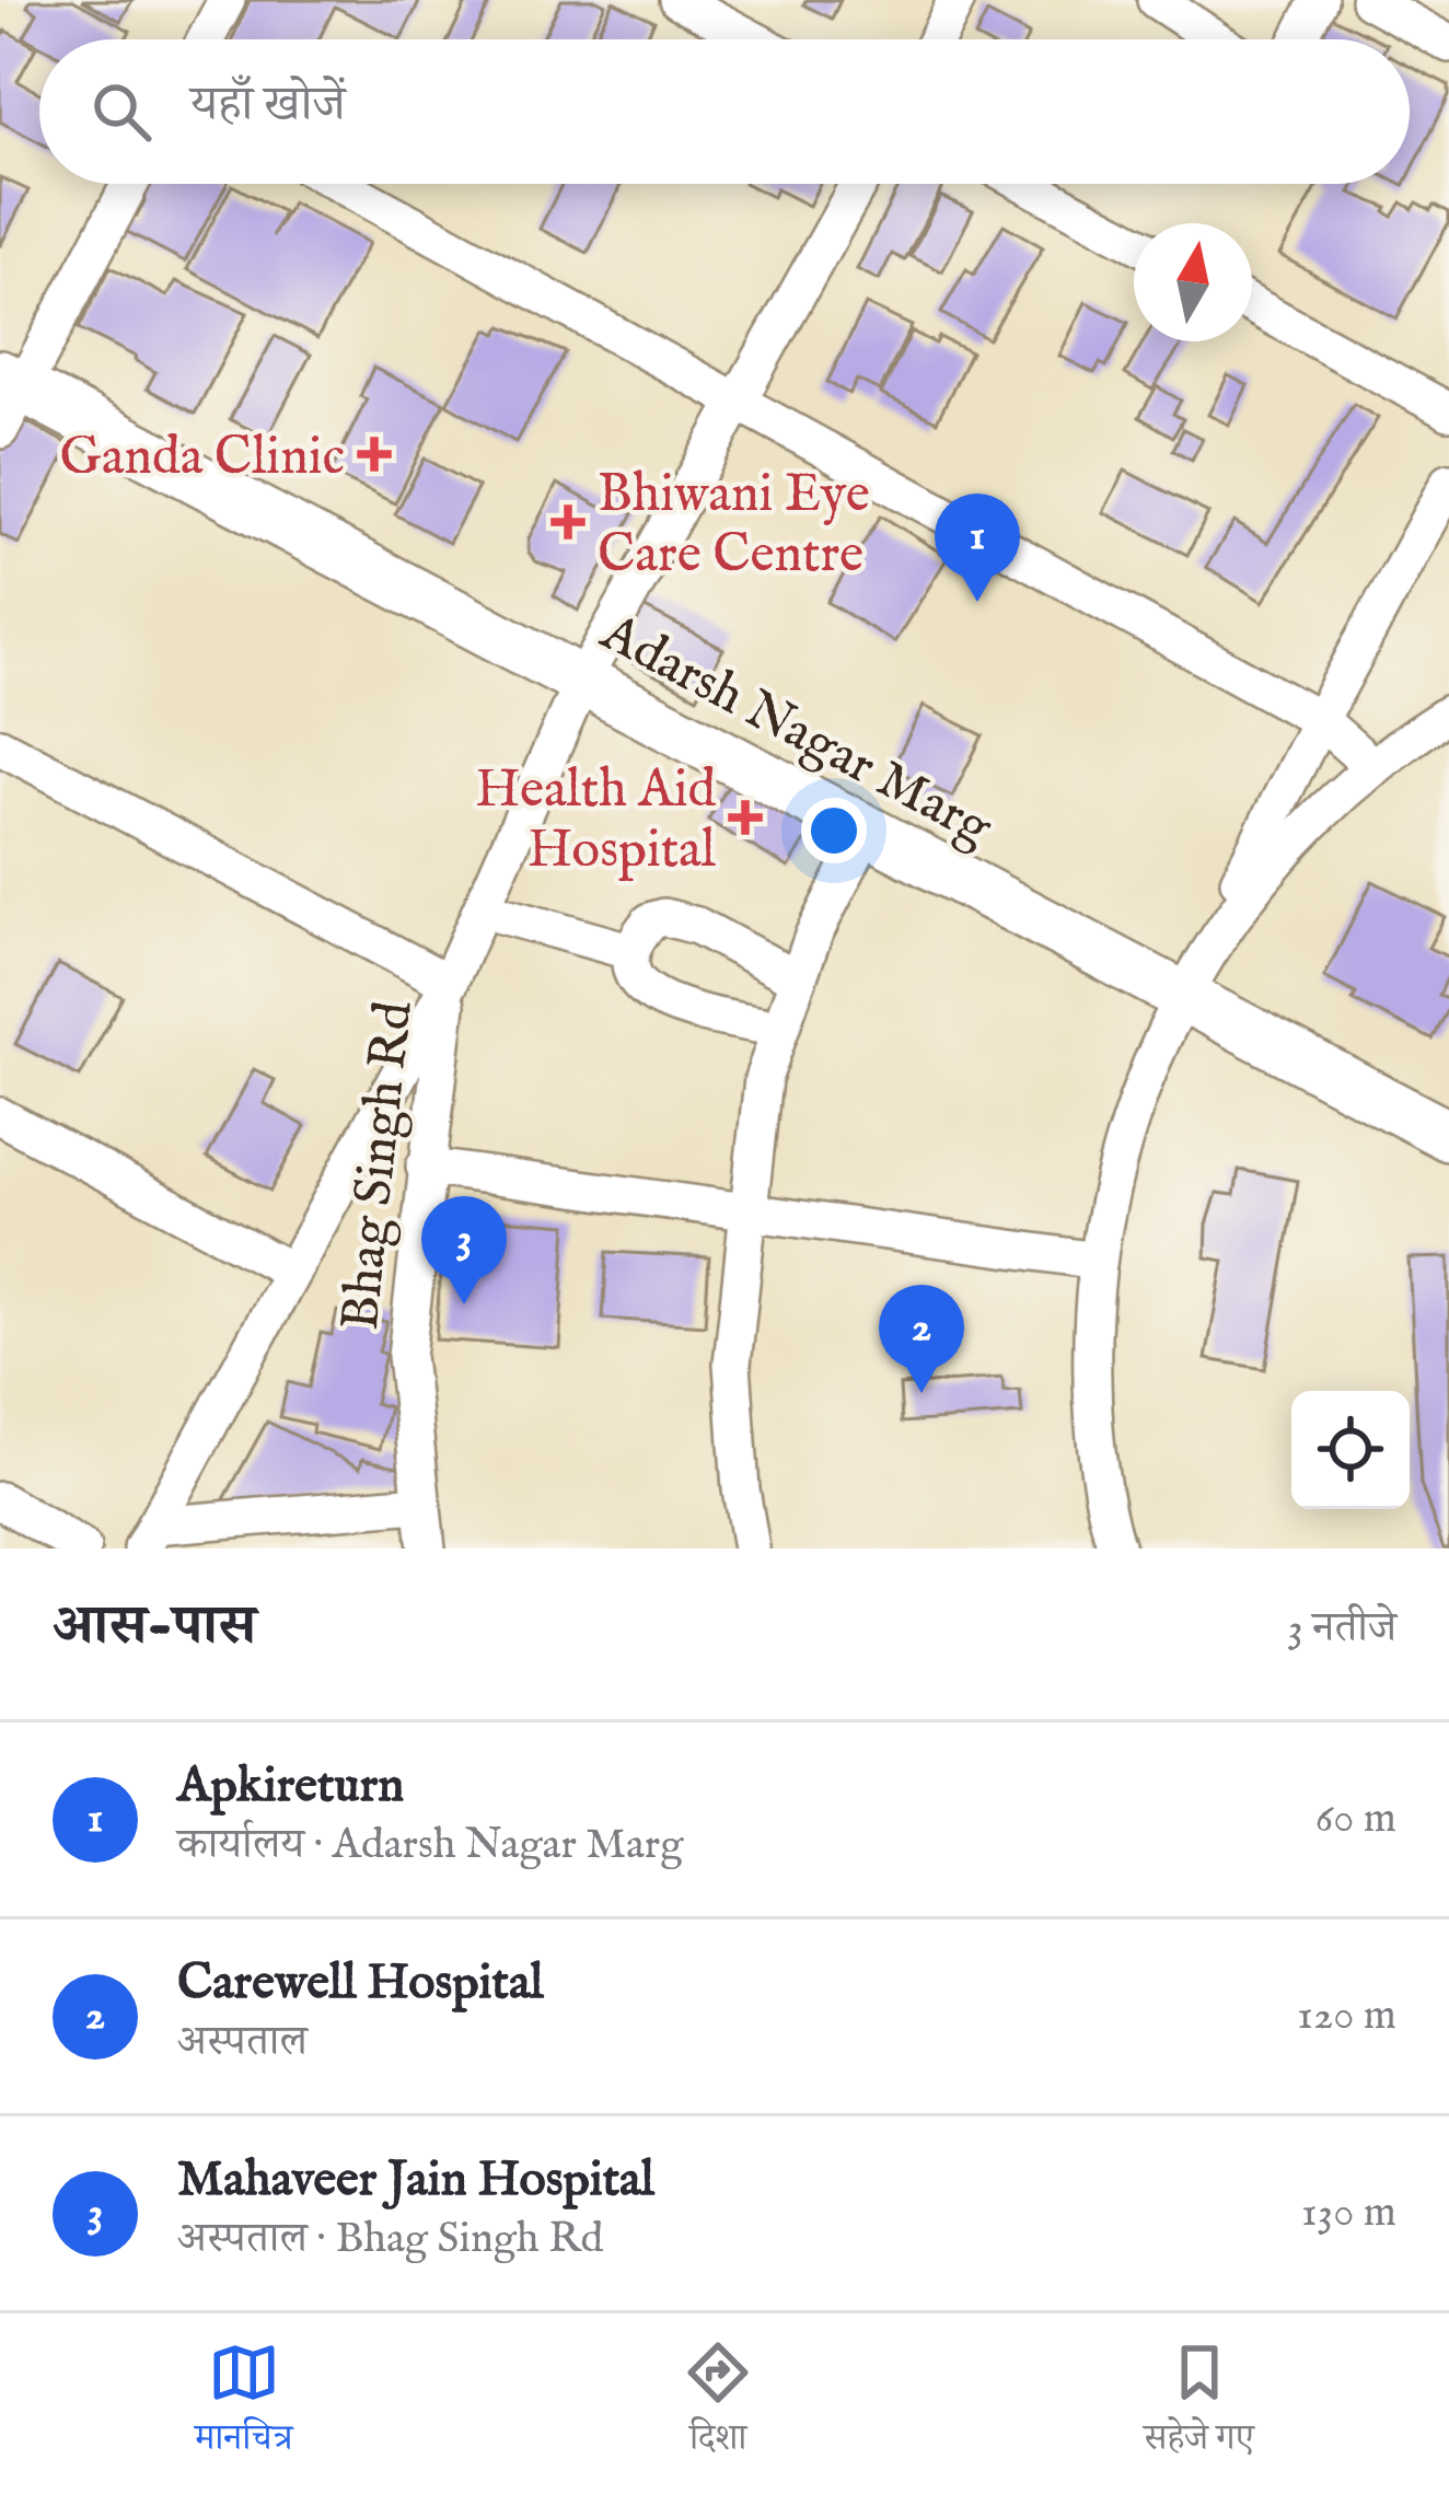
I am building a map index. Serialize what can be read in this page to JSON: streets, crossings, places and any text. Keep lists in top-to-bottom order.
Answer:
{
  "streets": {
    "street": ["Adarsh Nagar Marg", "Bhag Singh Rd"]
  },
  "places": {
    "health": ["Ganda Clinic", "Bhiwani Eye Care Centre", "Health Aid Hospital"]
  },
  "north": "top",
  "page": {
    "search": "यहाँ खोजें",
    "pins": ["1", "3", "2"],
    "heading": ["आस-पास", "3 नतीजे"],
    "list": [
      {
        "mark": "1",
        "name": "Apkireturn",
        "note": "कार्यालय · Adarsh Nagar Marg",
        "value": "60 m"
      },
      {
        "mark": "2",
        "name": "Carewell Hospital",
        "note": "अस्पताल",
        "value": "120 m"
      },
      {
        "mark": "3",
        "name": "Mahaveer Jain Hospital",
        "note": "अस्पताल · Bhag Singh Rd",
        "value": "130 m"
      }
    ],
    "nav": ["मानचित्र", "दिशा", "सहेजे गए"]
  }
}
